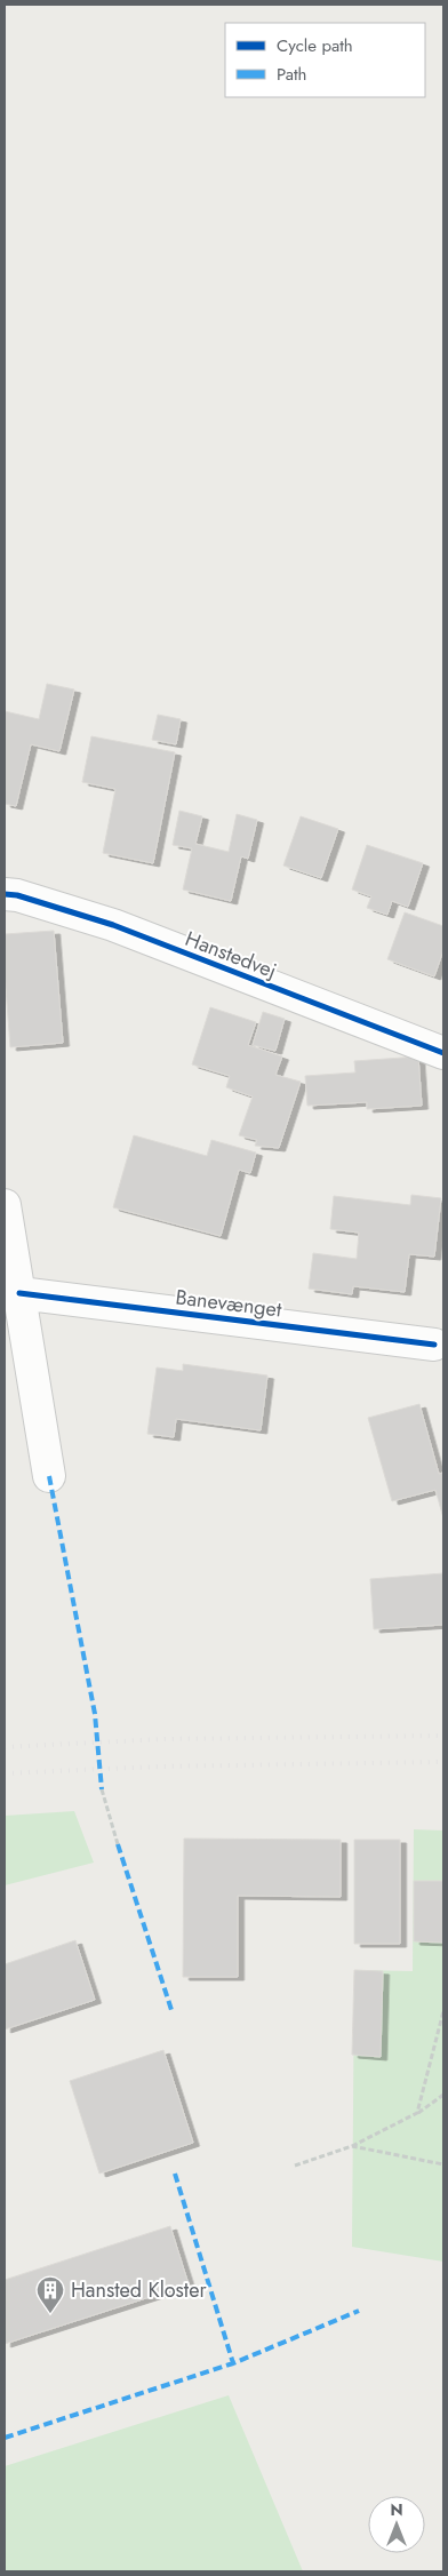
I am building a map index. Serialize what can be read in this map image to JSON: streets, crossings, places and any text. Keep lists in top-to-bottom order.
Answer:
{
  "streets": {
    "street": ["Hanstedvej", "Banevænget"]
  },
  "places": {
    "building": ["Hansted Kloster"]
  },
  "legend": ["Cycle path", "Path"],
  "north": "top"
}
